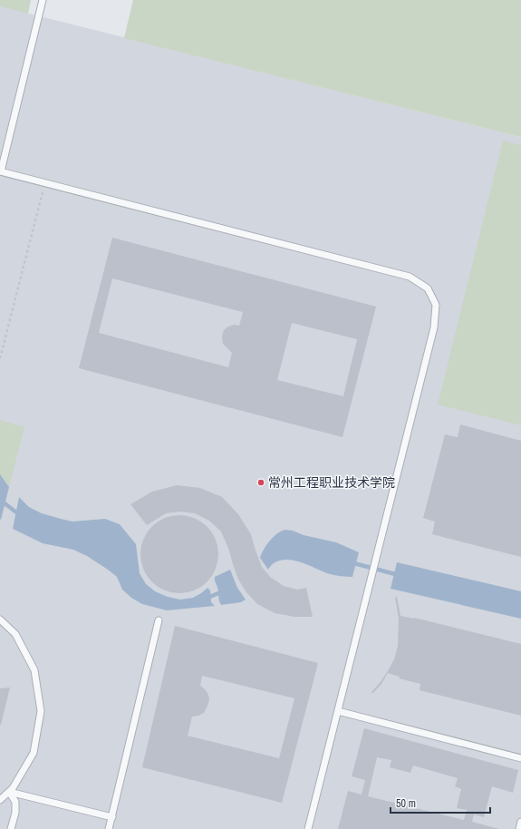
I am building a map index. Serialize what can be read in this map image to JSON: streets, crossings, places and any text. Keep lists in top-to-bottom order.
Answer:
{
  "places": ["常州工程职业技术学院"],
  "scale_bar": "50 m"
}
